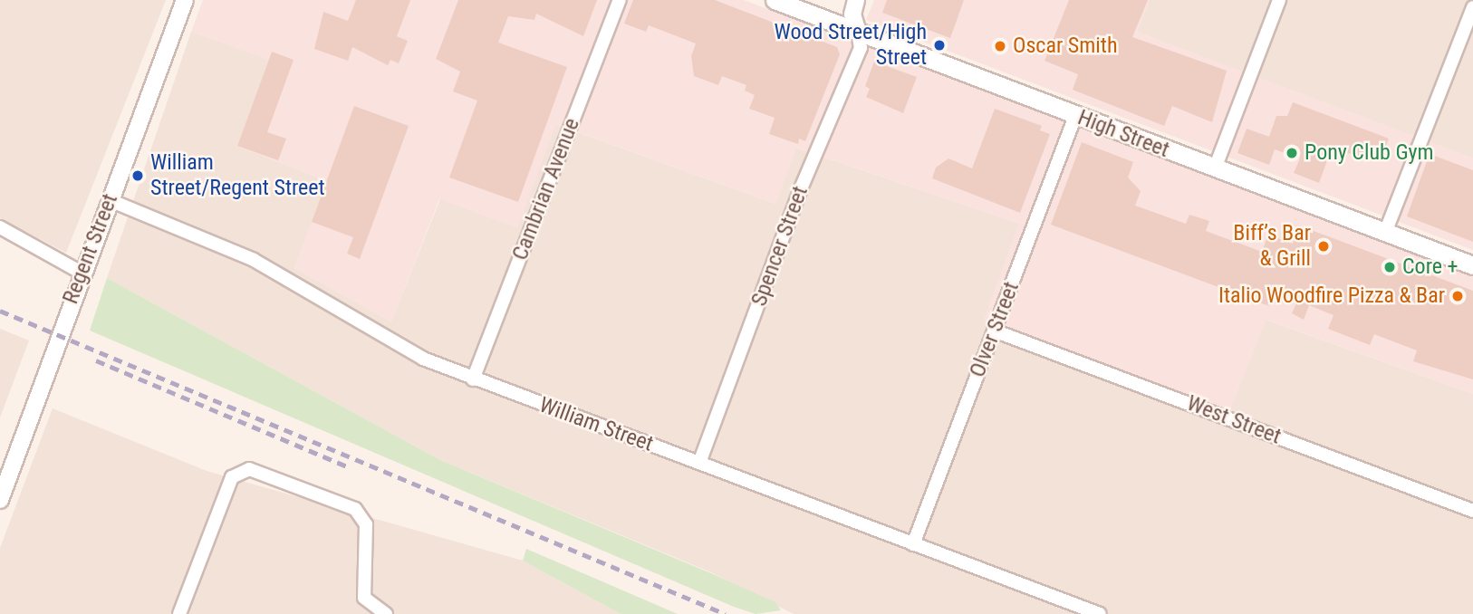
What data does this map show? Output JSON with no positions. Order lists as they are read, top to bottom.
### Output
{
  "streets": {
    "main road": ["High Street"],
    "street": [
      "Cambrian Avenue",
      "Spencer Street",
      "Regent Street",
      "Olver Street",
      "West Street",
      "William Street"
    ]
  },
  "crossings": [
    ["High Street", "Spencer Street"],
    ["High Street", "Olver Street"],
    ["Cambrian Avenue", "William Street"],
    ["Spencer Street", "William Street"],
    ["Regent Street", "William Street"],
    ["Olver Street", "West Street"],
    ["Olver Street", "William Street"]
  ],
  "places": [
    "Wood Street/High Street",
    "Oscar Smith",
    "Pony Club Gym",
    "William Street/Regent Street",
    "Biff’s Bar & Grill",
    "Core +",
    "Italio Woodfire Pizza & Bar"
  ]
}
